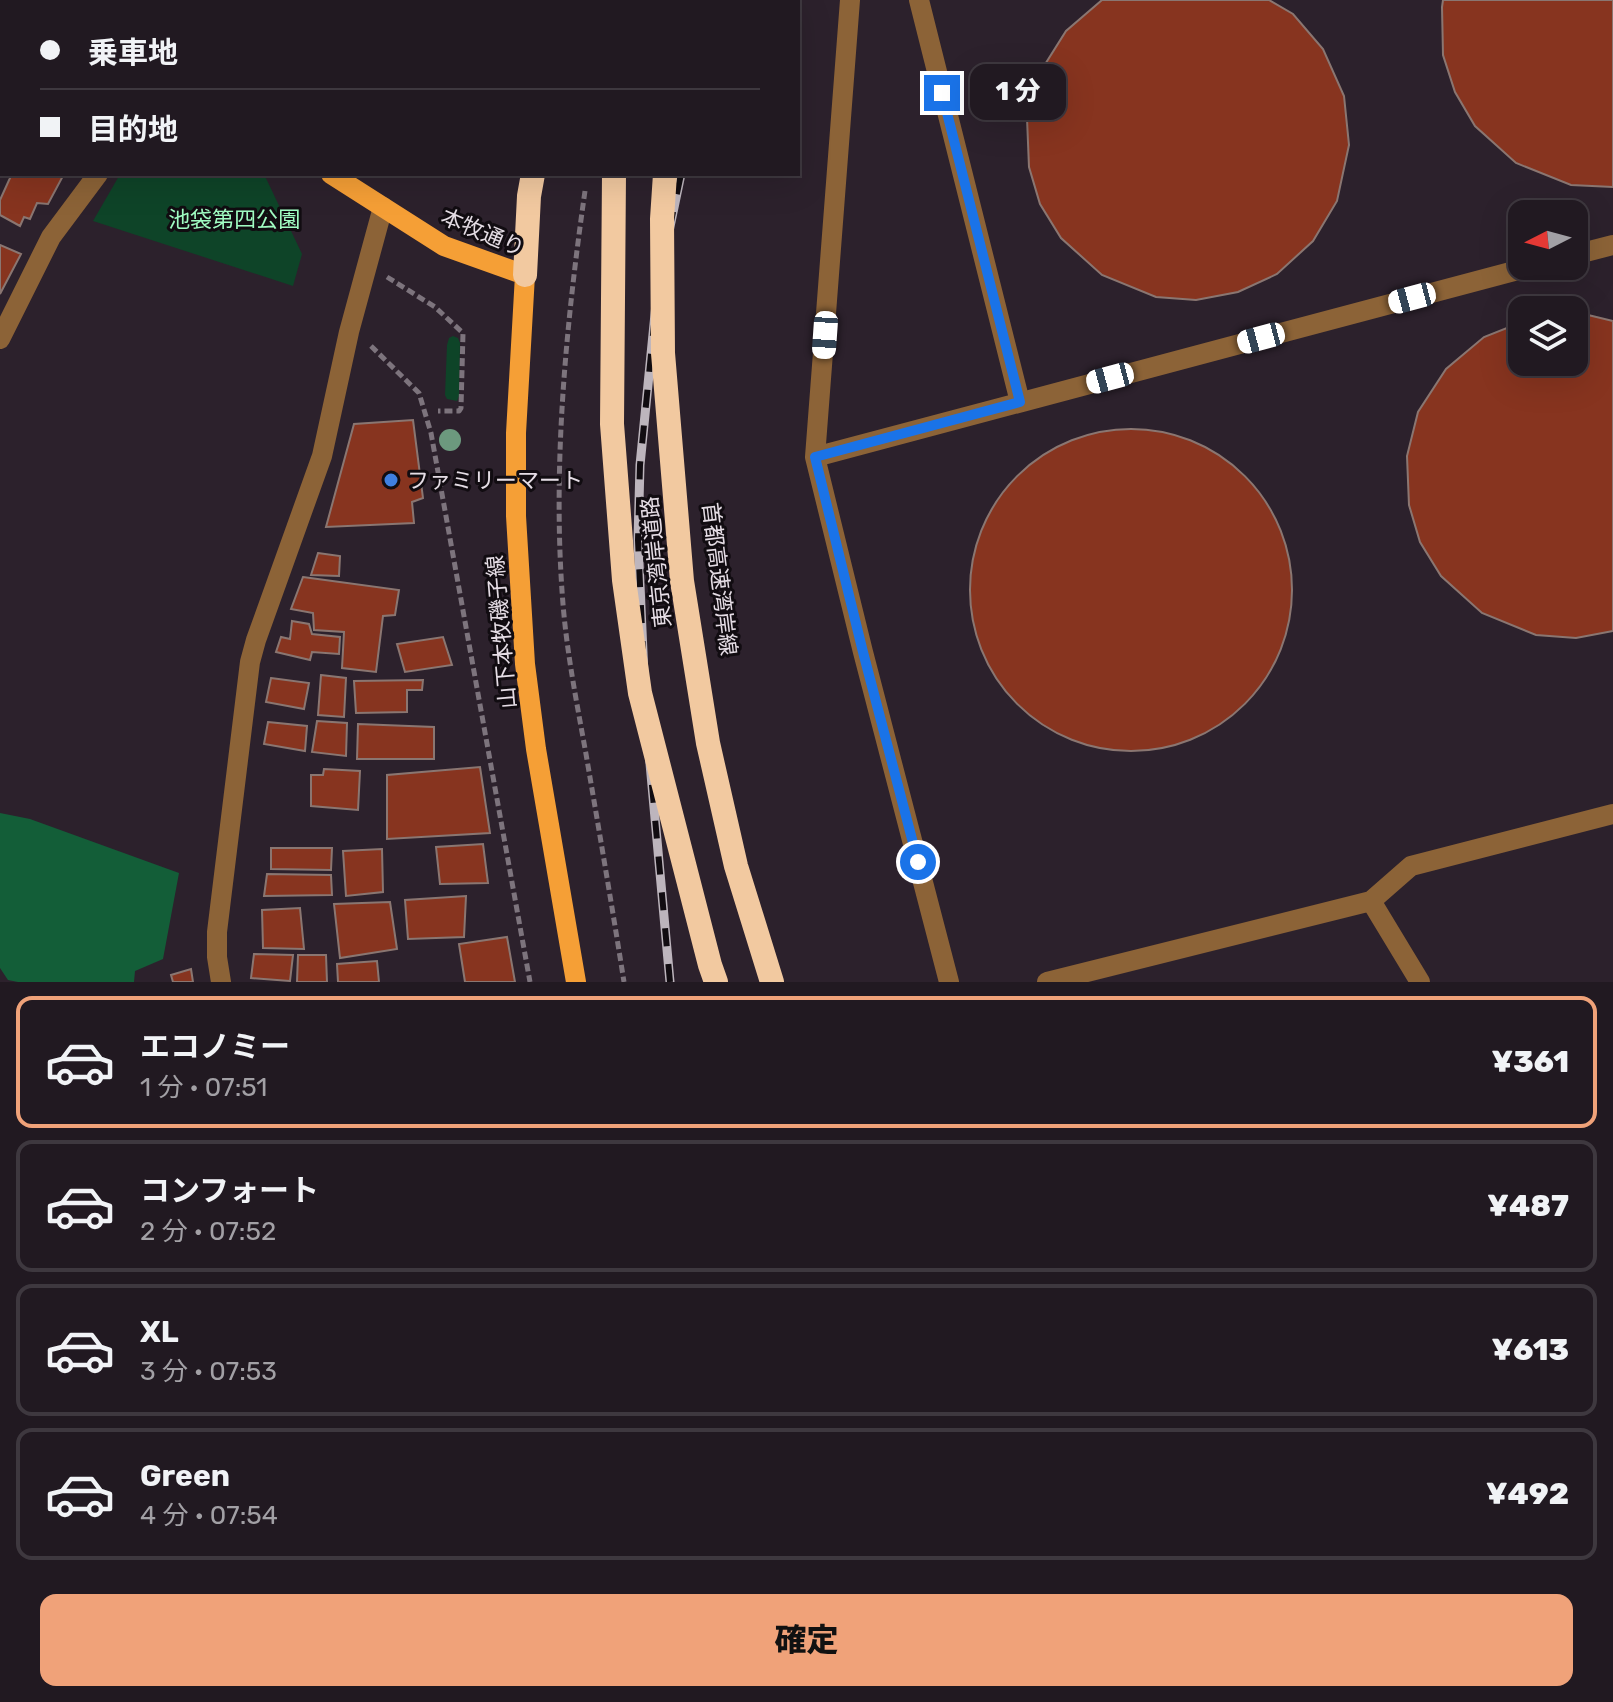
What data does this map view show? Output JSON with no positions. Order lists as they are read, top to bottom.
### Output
{
  "streets": {
    "highway": ["東京湾岸道路", "首都高速湾岸線"],
    "main road": ["本牧通り", "山下本牧磯子線"]
  },
  "crossings": [
    ["本牧通り", "山下本牧磯子線"]
  ],
  "parks": ["池袋第四公園"],
  "places": ["ファミリーマート"],
  "north": "left",
  "page": {
    "banner": ["乗車地", "目的地"],
    "bubble": "1 分",
    "list": [
      {
        "name": "エコノミー",
        "note": "1 分 · 07:51",
        "value": "¥361"
      },
      {
        "name": "コンフォート",
        "note": "2 分 · 07:52",
        "value": "¥487"
      },
      {
        "name": "XL",
        "note": "3 分 · 07:53",
        "value": "¥613"
      },
      {
        "name": "Green",
        "note": "4 分 · 07:54",
        "value": "¥492"
      }
    ],
    "buttons": "確定"
  }
}
